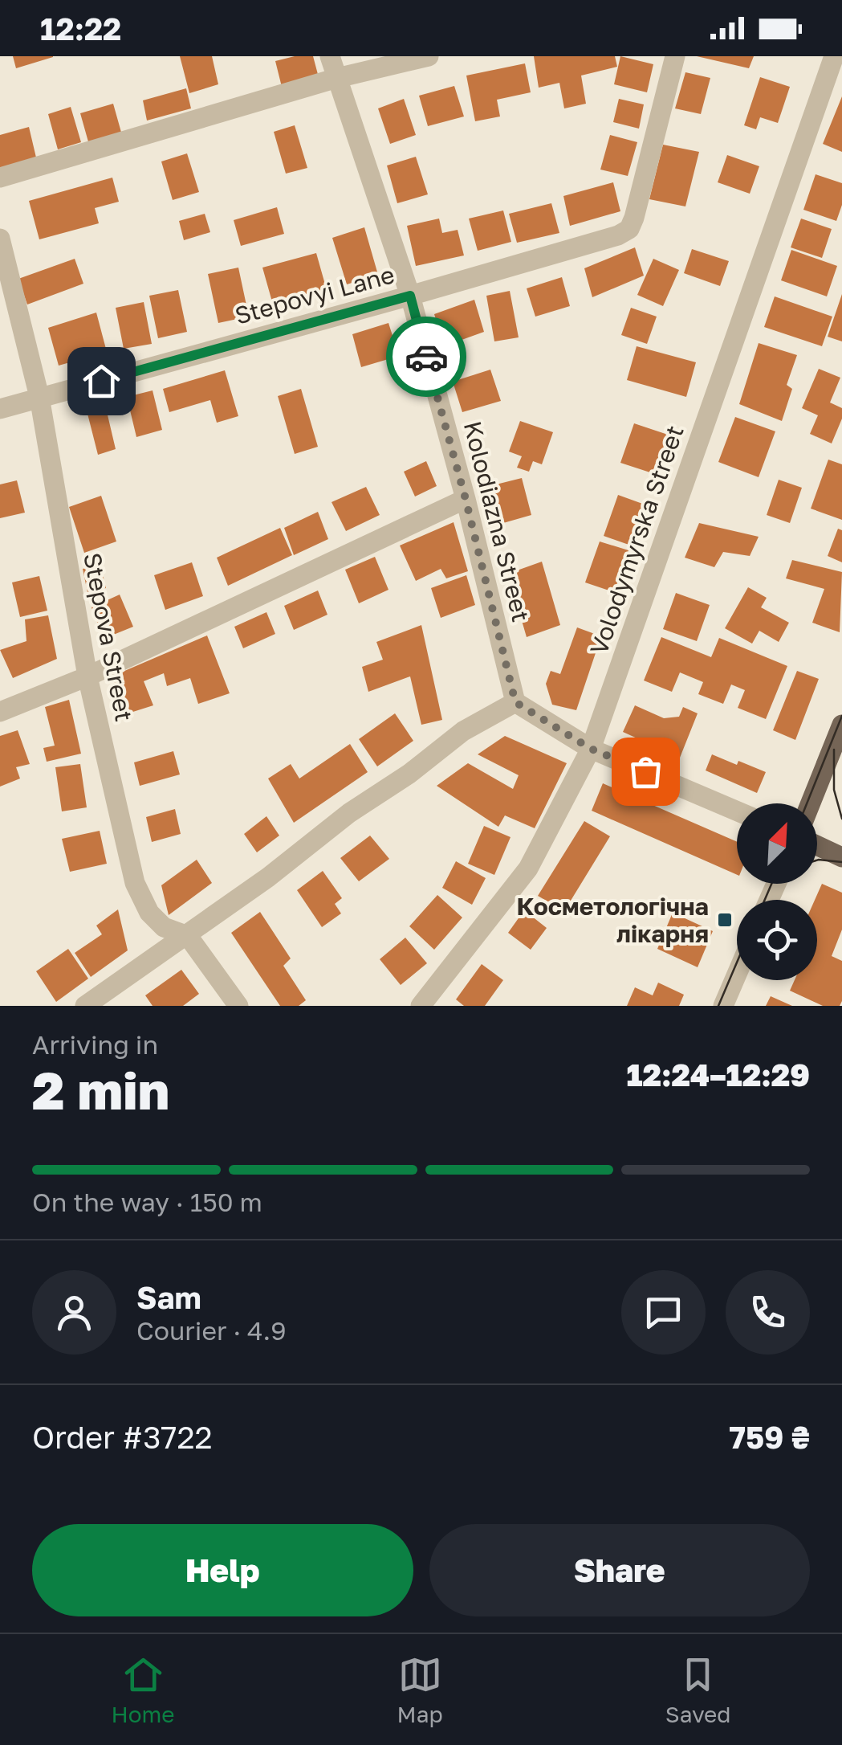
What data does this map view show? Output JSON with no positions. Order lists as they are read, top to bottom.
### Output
{
  "streets": {
    "street": [
      "Stepovyi Lane",
      "Kolodiazna Street",
      "Volodymyrska Street",
      "Stepova Street"
    ]
  },
  "crossings": [
    ["Stepovyi Lane", "Kolodiazna Street"],
    ["Stepovyi Lane", "Stepova Street"]
  ],
  "places": {
    "transit": ["Косметологічна лікарня"]
  },
  "north": "top right",
  "page": {
    "status": "12:22",
    "heading": ["2 min", "Arriving in", "12:24–12:29"],
    "panel": [
      "Sam",
      "Courier · 4.9",
      "Order #3722",
      "759 ₴"
    ],
    "bar": "On the way · 150 m",
    "buttons": ["Help", "Share"],
    "tabs": ["Home", "Map", "Saved"]
  }
}
